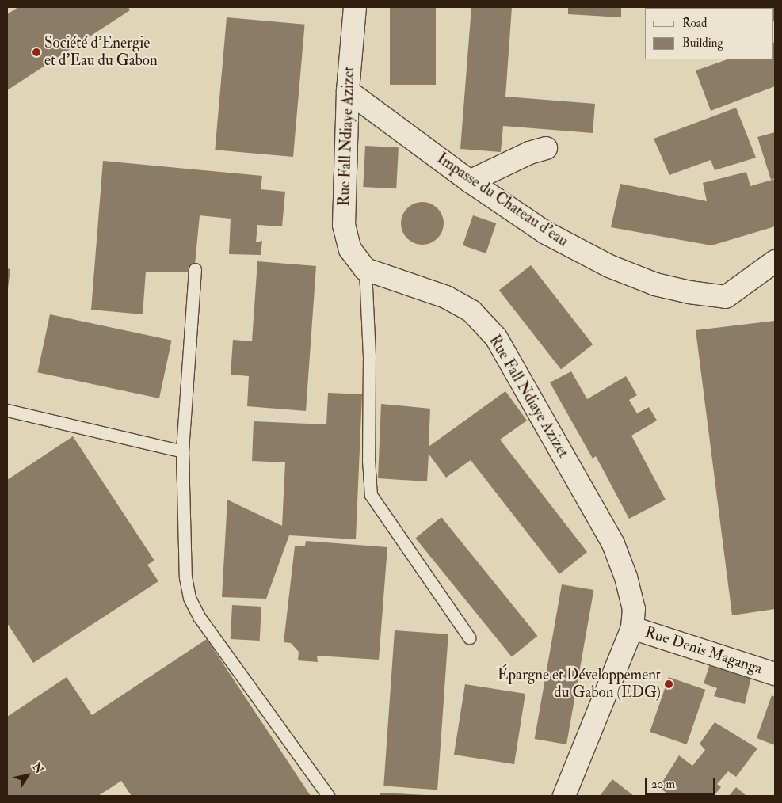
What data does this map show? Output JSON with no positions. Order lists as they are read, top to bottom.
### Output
{
  "streets": {
    "street": ["Rue Fall Ndiaye Azizet", "Impasse du Chateau d'eau", "Rue Denis Maganga"]
  },
  "crossings": [
    ["Rue Fall Ndiaye Azizet", "Impasse du Chateau d'eau"],
    ["Rue Fall Ndiaye Azizet", "Rue Denis Maganga"]
  ],
  "places": ["Société d'Energie et d'Eau du Gabon", "Épargne et Développement du Gabon (EDG)"],
  "legend": ["Road", "Building"],
  "scale_bar": "20 m",
  "north": "top right"
}
